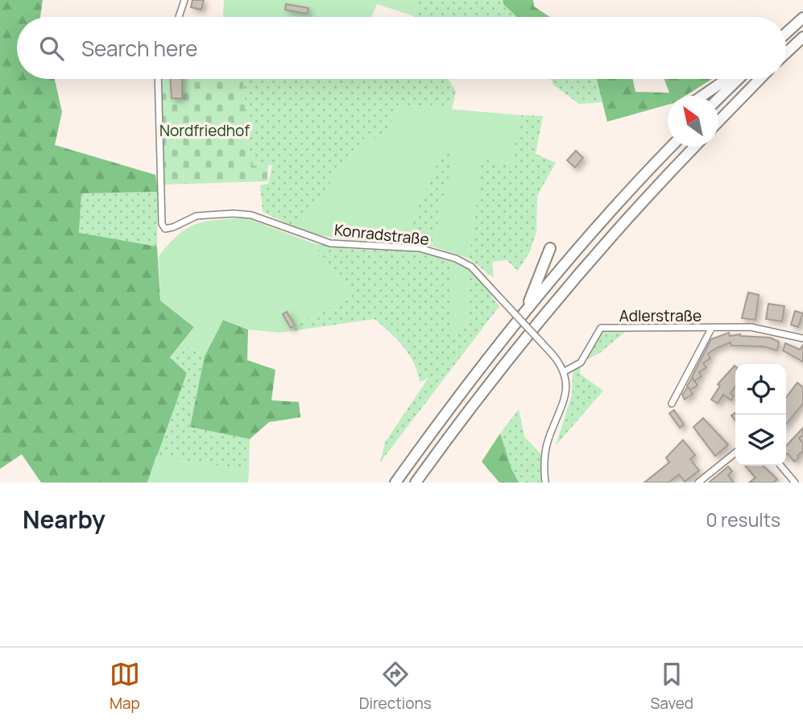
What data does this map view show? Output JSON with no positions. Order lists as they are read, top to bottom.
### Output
{
  "streets": {
    "street": ["Konradstraße", "Adlerstraße"]
  },
  "crossings": [
    ["Konradstraße", "Adlerstraße"]
  ],
  "parks": ["Nordfriedhof"],
  "north": "top left",
  "page": {
    "search": "Search here",
    "heading": ["Nearby", "0 results"],
    "nav": ["Map", "Directions", "Saved"]
  }
}
